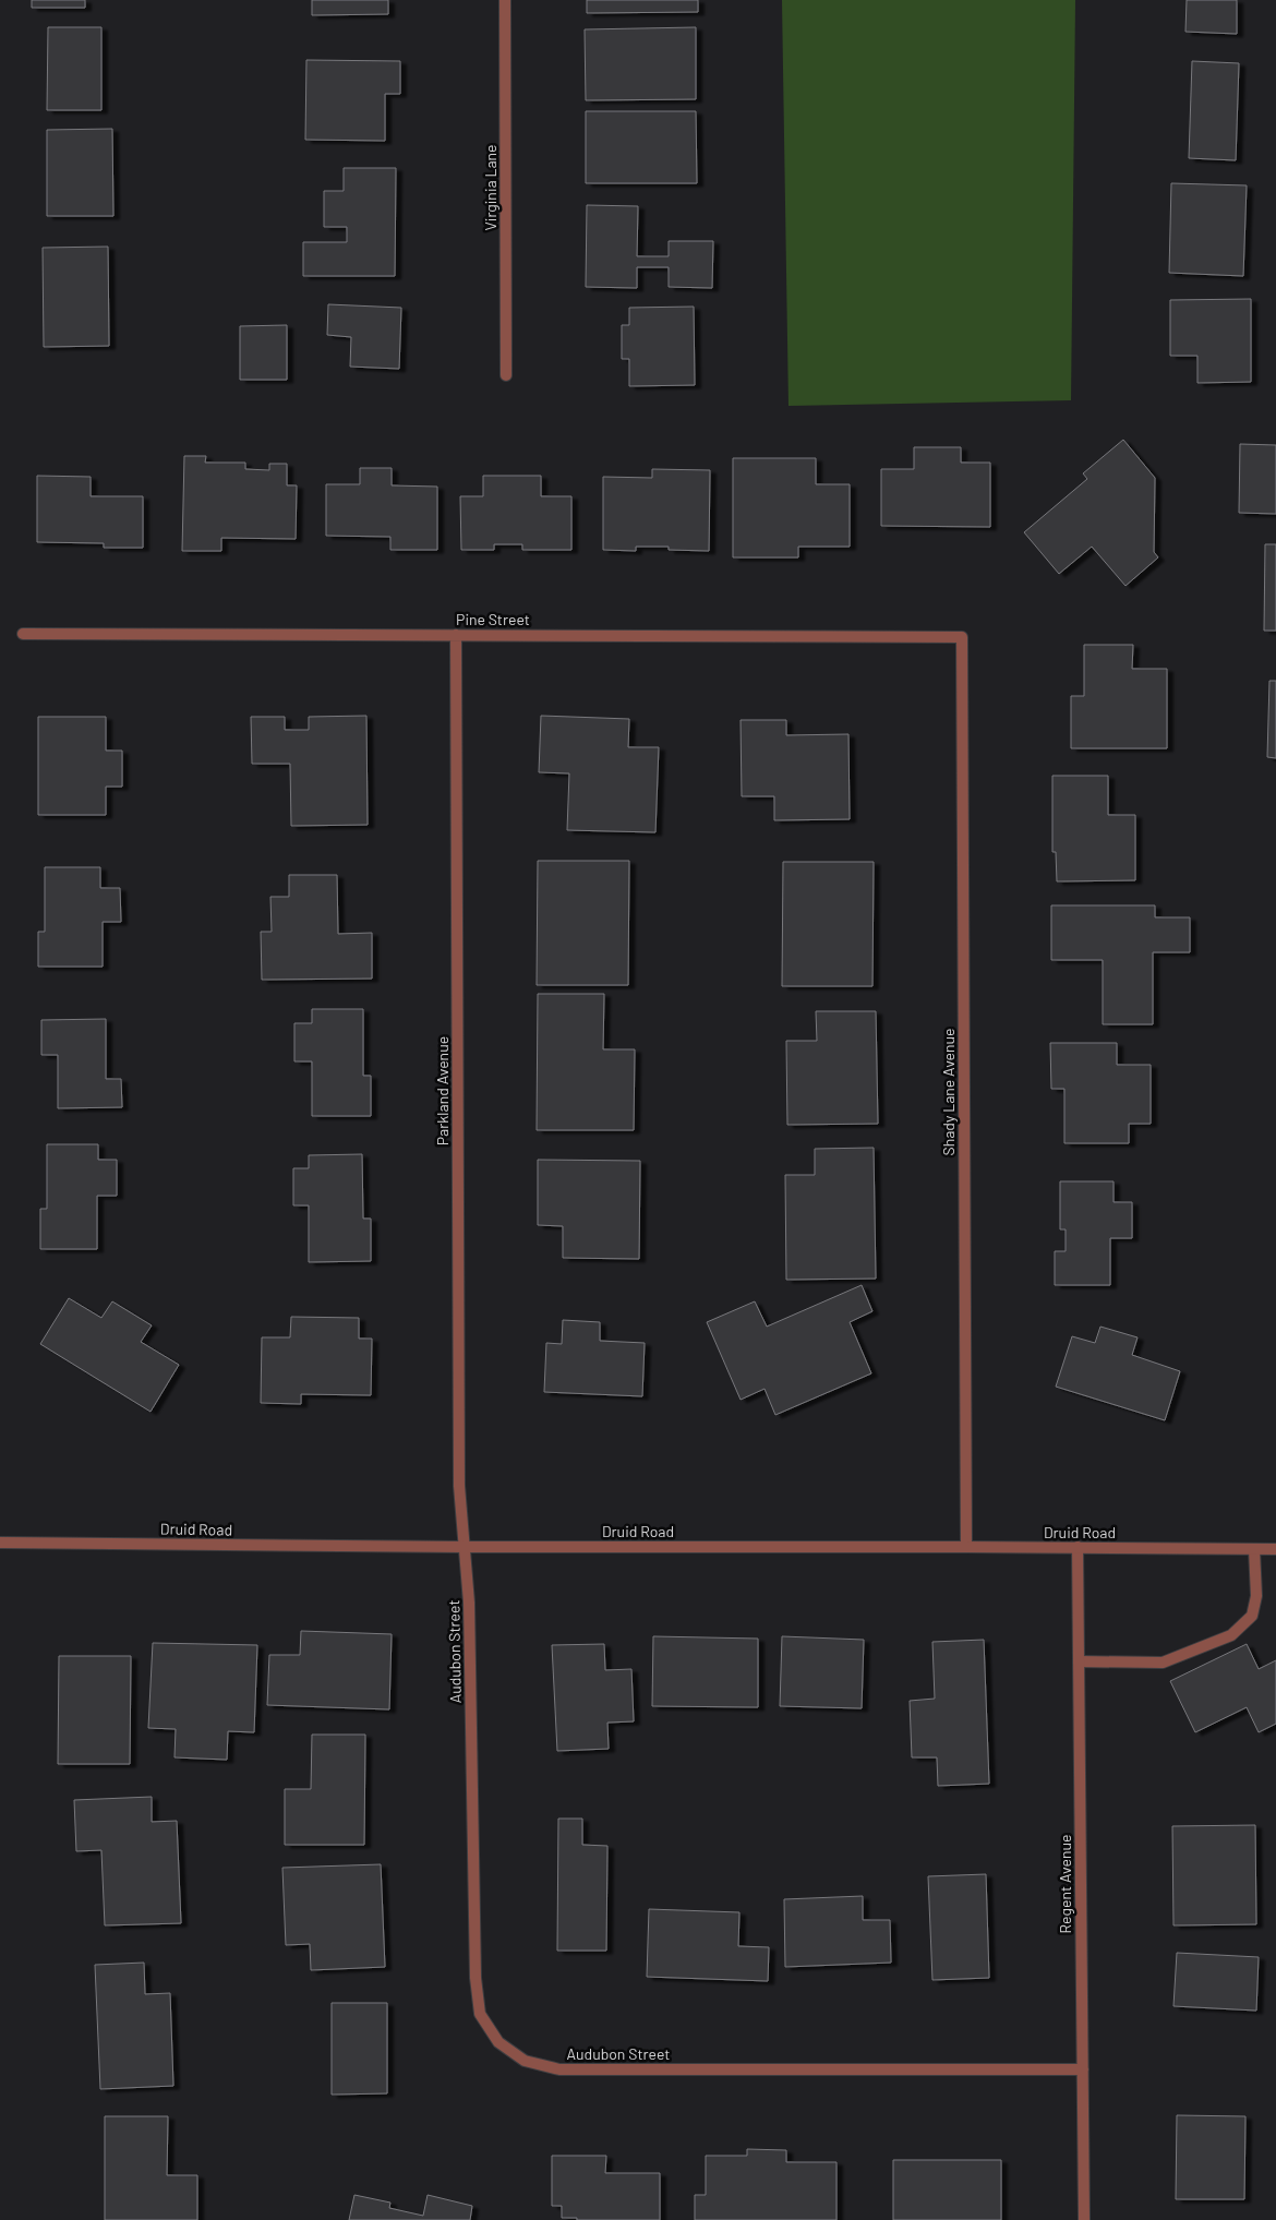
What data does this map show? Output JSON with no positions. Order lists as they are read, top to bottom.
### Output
{
  "streets": {
    "street": [
      "Virginia Lane",
      "Pine Street",
      "Parkland Avenue",
      "Shady Lane Avenue",
      "Druid Road",
      "Audubon Street",
      "Regent Avenue"
    ]
  },
  "crossings": [
    ["Pine Street", "Parkland Avenue"],
    ["Pine Street", "Shady Lane Avenue"],
    ["Parkland Avenue", "Druid Road"],
    ["Parkland Avenue", "Audubon Street"],
    ["Shady Lane Avenue", "Druid Road"],
    ["Druid Road", "Audubon Street"],
    ["Druid Road", "Regent Avenue"],
    ["Audubon Street", "Regent Avenue"]
  ]
}
